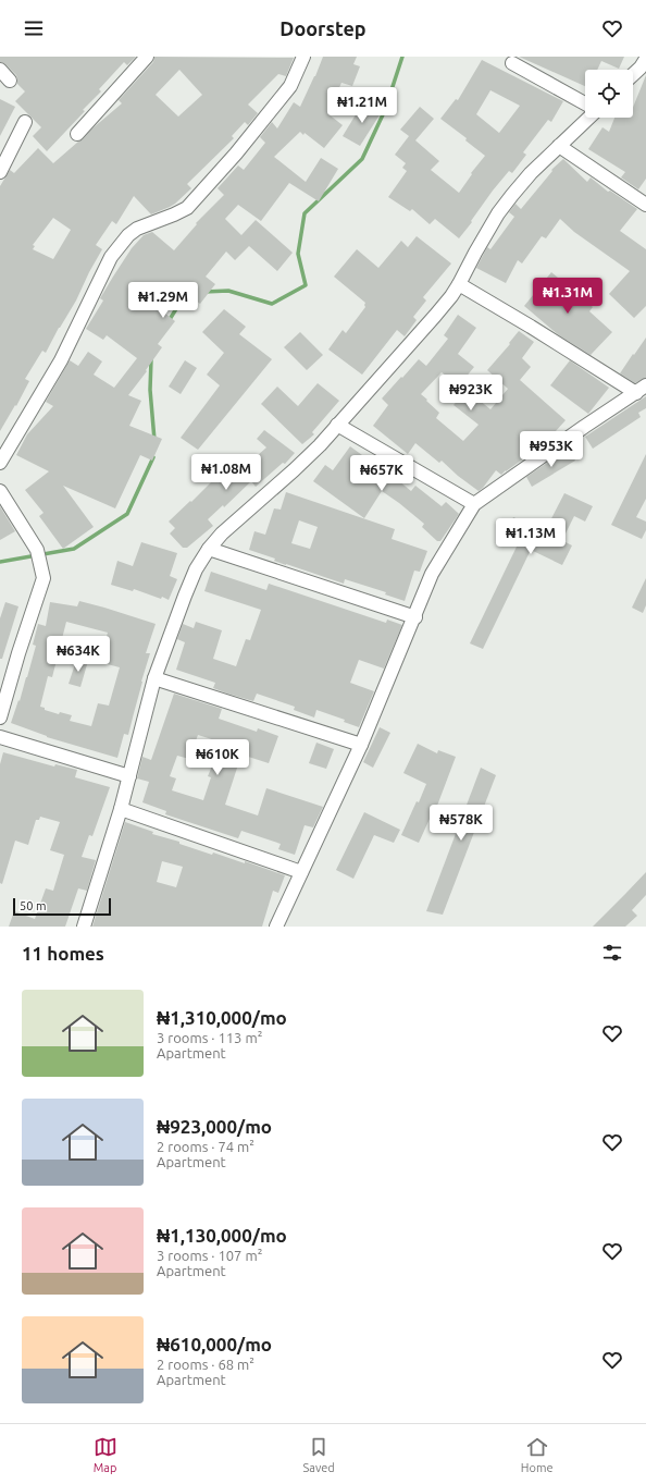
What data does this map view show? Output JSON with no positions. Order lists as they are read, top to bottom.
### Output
{
  "scale_bar": "50 m",
  "page": {
    "header": "Doorstep",
    "price": [
      "₦1.21M",
      "₦1.31M",
      "₦1.29M",
      "₦923K",
      "₦953K",
      "₦1.08M",
      "₦657K",
      "₦1.13M",
      "₦634K",
      "₦610K",
      "₦578K"
    ],
    "scale": "50 m",
    "heading": "11 homes",
    "list": [
      {
        "name": "₦1,310,000/mo",
        "note": "3 rooms · 113 m² · Apartment"
      },
      {
        "name": "₦923,000/mo",
        "note": "2 rooms · 74 m² · Apartment"
      },
      {
        "name": "₦1,130,000/mo",
        "note": "3 rooms · 107 m² · Apartment"
      },
      {
        "name": "₦610,000/mo",
        "note": "2 rooms · 68 m² · Apartment"
      }
    ],
    "tabs": ["Map", "Saved", "Home"]
  }
}
